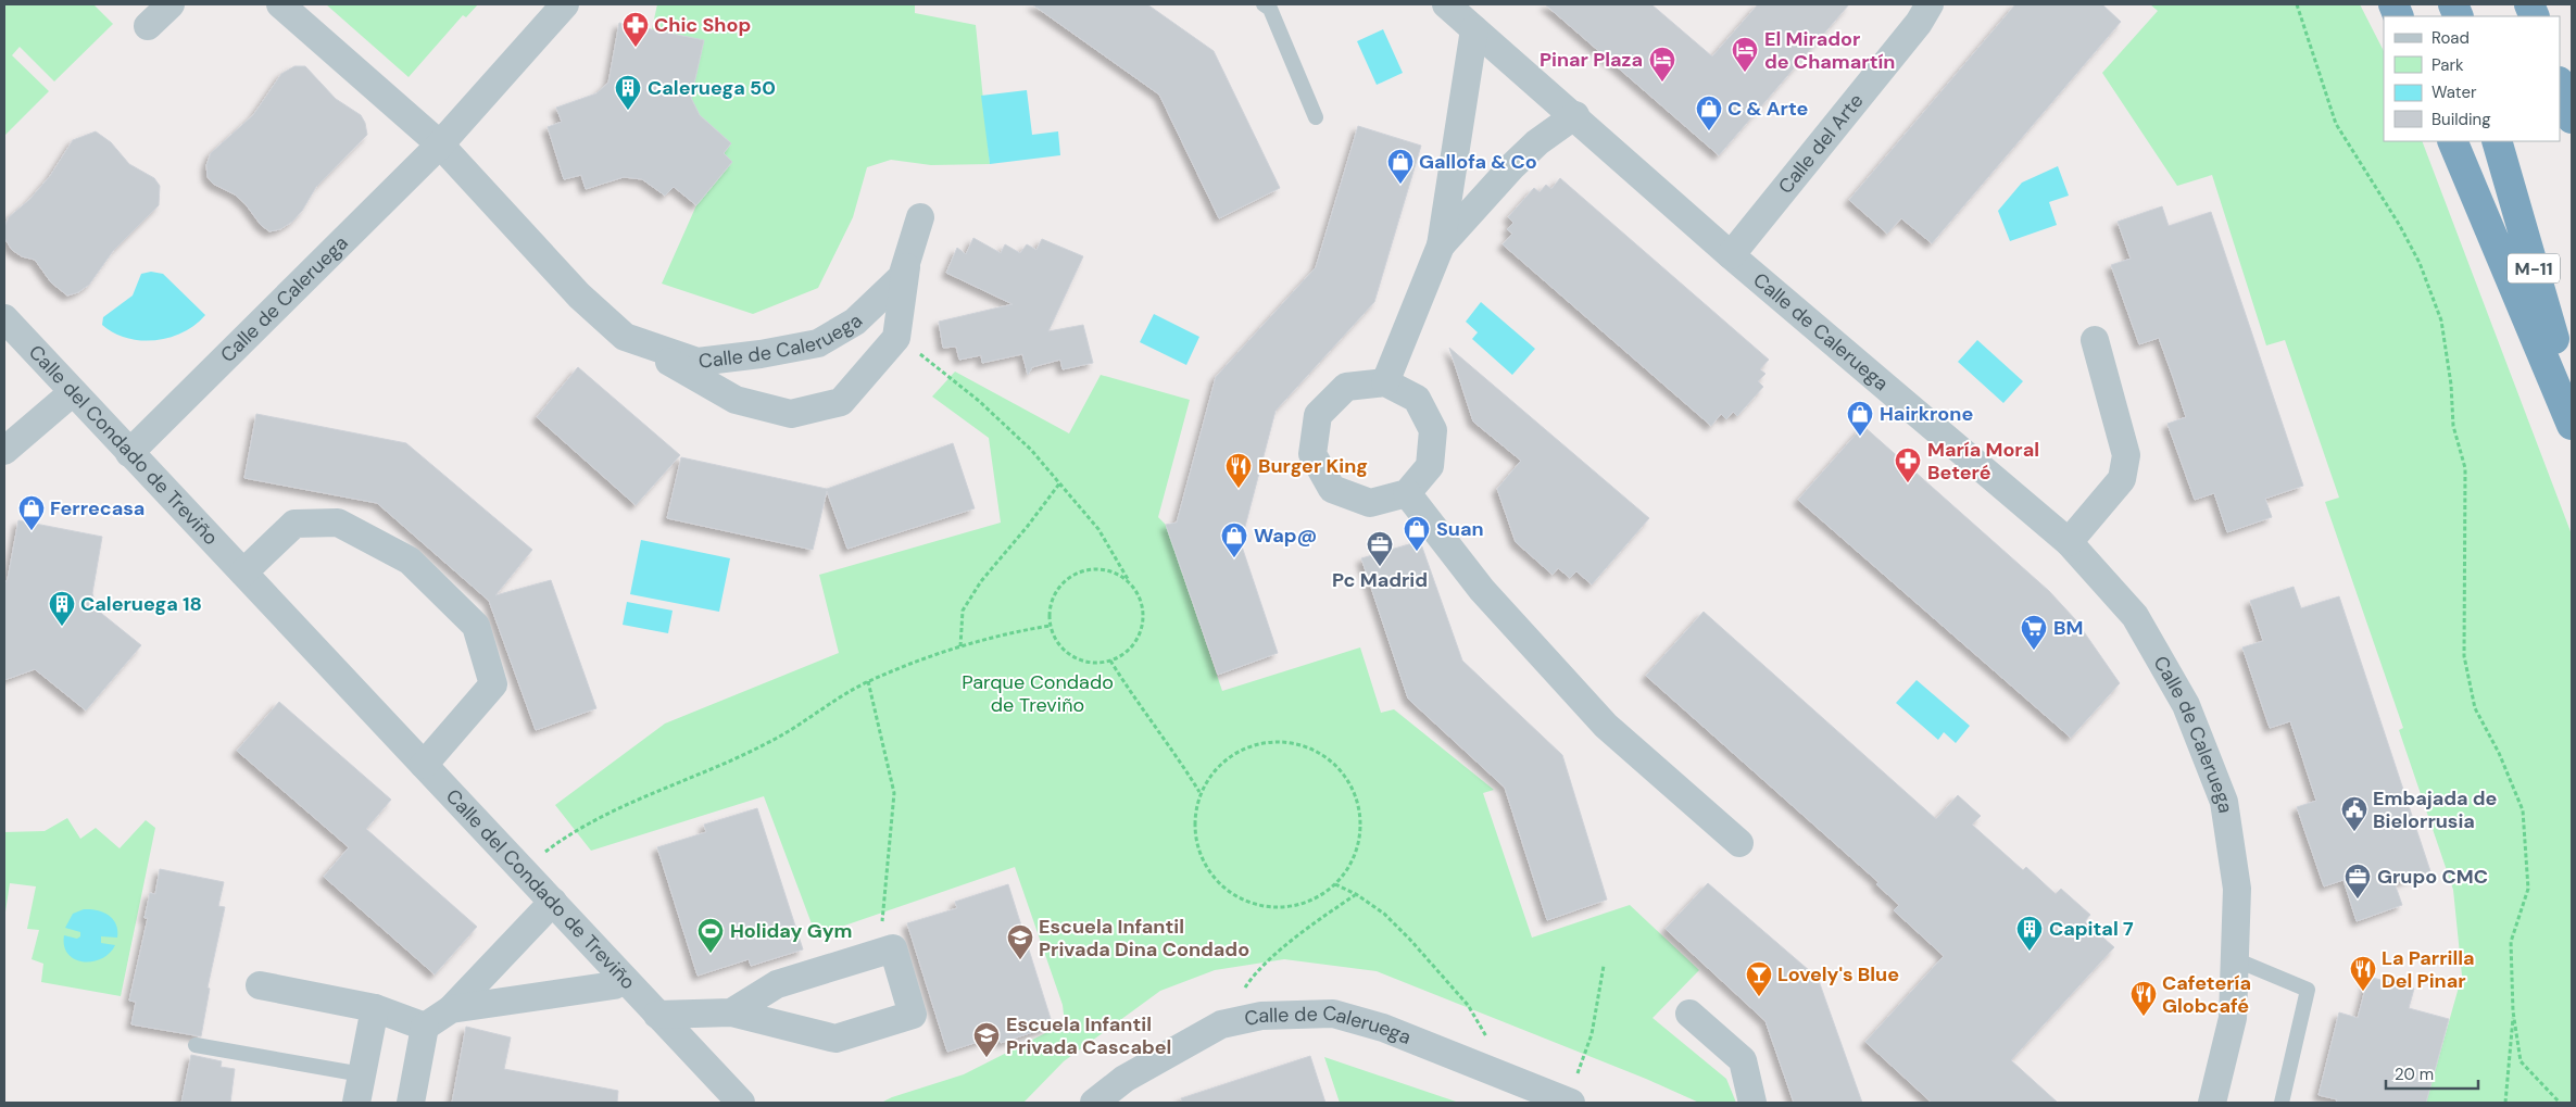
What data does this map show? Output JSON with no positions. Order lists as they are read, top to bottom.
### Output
{
  "streets": {
    "highway": ["M-11"],
    "street": ["Calle del Arte", "Calle de Caleruega", "Calle del Condado de Treviño"]
  },
  "crossings": [
    ["Calle del Arte", "Calle de Caleruega"],
    ["Calle de Caleruega", "Calle del Condado de Treviño"]
  ],
  "parks": ["Parque Condado de Treviño"],
  "places": {
    "pharmacy": ["Chic Shop", "María Moral Beteré"],
    "hotel": ["El Mirador de Chamartín", "Pinar Plaza"],
    "building": ["Caleruega 50", "Caleruega 18", "Capital 7"],
    "shop": [
      "C & Arte",
      "Gallofa & Co",
      "Hairkrone",
      "Ferrecasa",
      "Suan",
      "Wap@"
    ],
    "restaurant": ["Burger King", "La Parrilla Del Pinar", "Cafetería Globcafé"],
    "office": ["Pc Madrid", "Grupo CMC"],
    "supermarket": ["BM"],
    "public building": ["Embajada de Bielorrusia"],
    "sports": ["Holiday Gym"],
    "school or university": ["Escuela Infantil Privada Dina Condado", "Escuela Infantil Privada Cascabel"],
    "bar": ["Lovely's Blue"]
  },
  "legend": [
    "Road",
    "Park",
    "Water",
    "Building"
  ],
  "scale_bar": "20 m"
}
